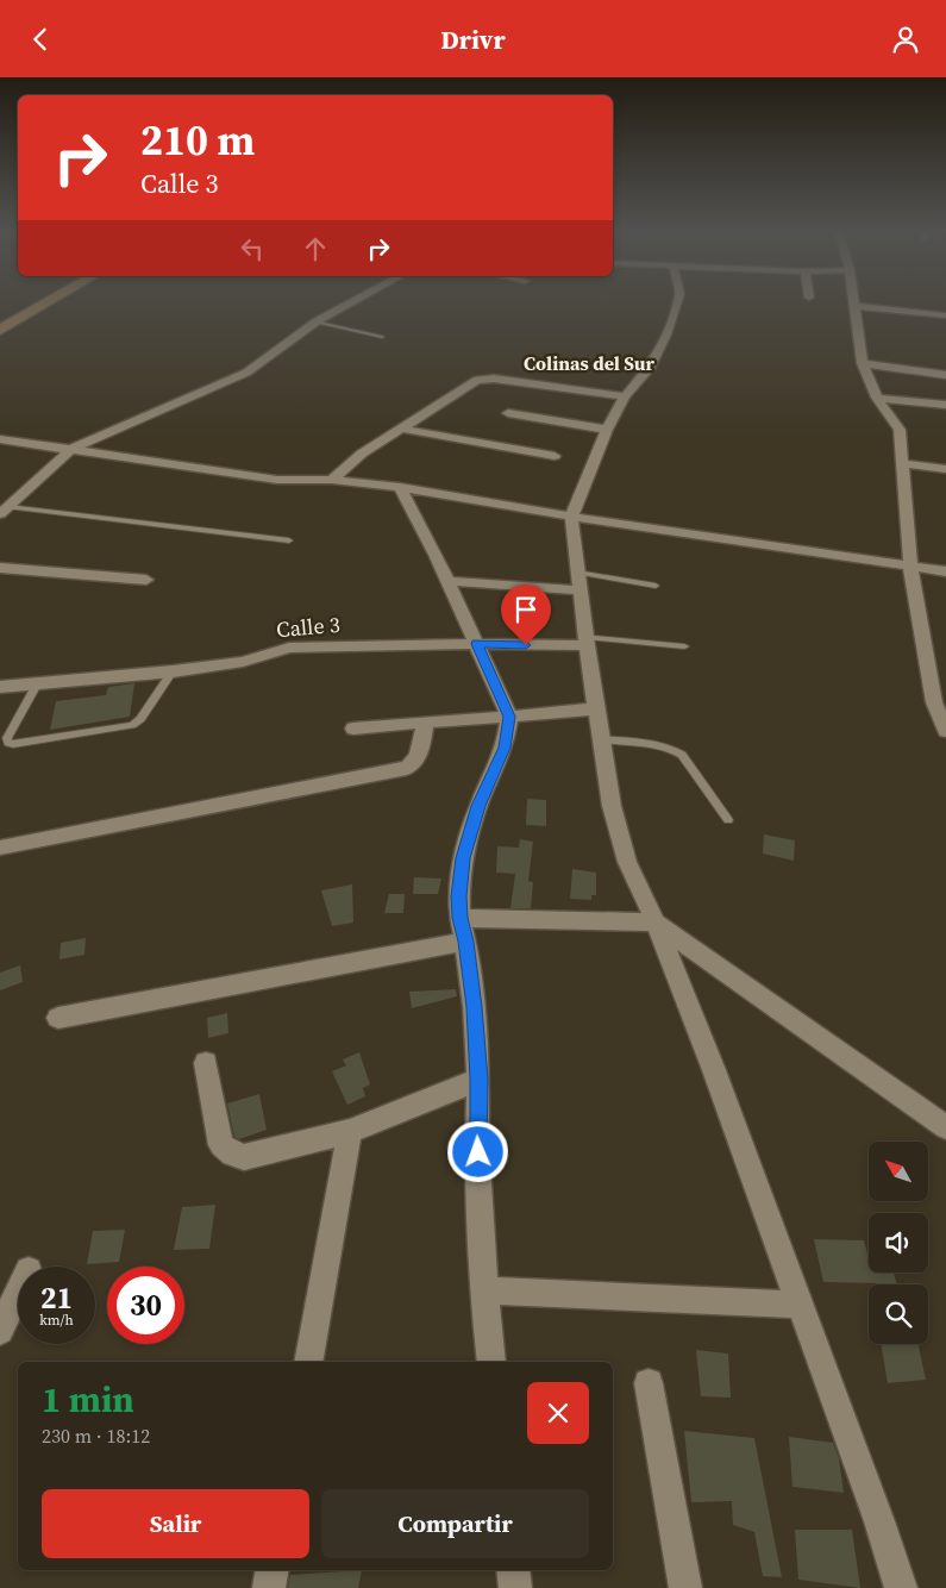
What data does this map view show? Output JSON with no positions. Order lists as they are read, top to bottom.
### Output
{
  "streets": {
    "street": ["Calle 3"]
  },
  "districts": ["Colinas del Sur"],
  "north": "top left",
  "page": {
    "header": "Drivr",
    "turn": ["210 m", "Calle 3"],
    "speed": "21 km/h",
    "limit": "30",
    "heading": ["1 min", "230 m · 18:12"],
    "buttons": ["Salir", "Compartir"]
  }
}
